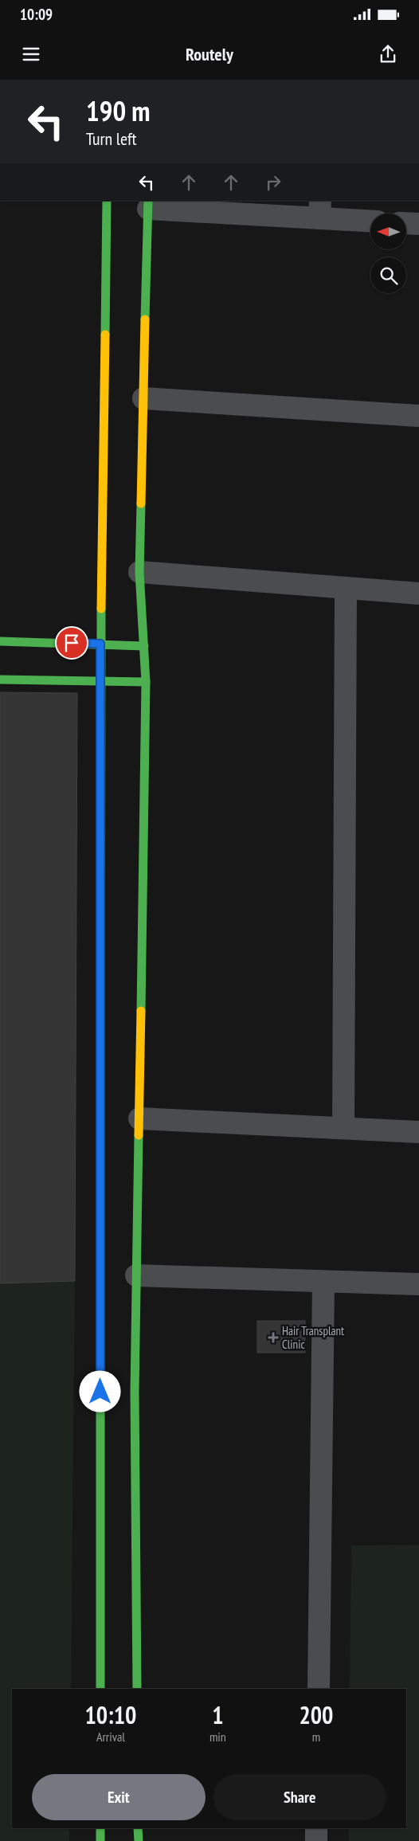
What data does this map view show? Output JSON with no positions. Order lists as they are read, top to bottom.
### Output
{
  "places": {
    "health": ["Hair Transplant Clinic"]
  },
  "north": "left",
  "page": {
    "status": "10:09",
    "header": "Routely",
    "turn": ["190 m", "Turn left"],
    "eta": [
      "10:10",
      "Arrival",
      "1",
      "min",
      "200",
      "m"
    ],
    "buttons": ["Exit", "Share"]
  }
}
